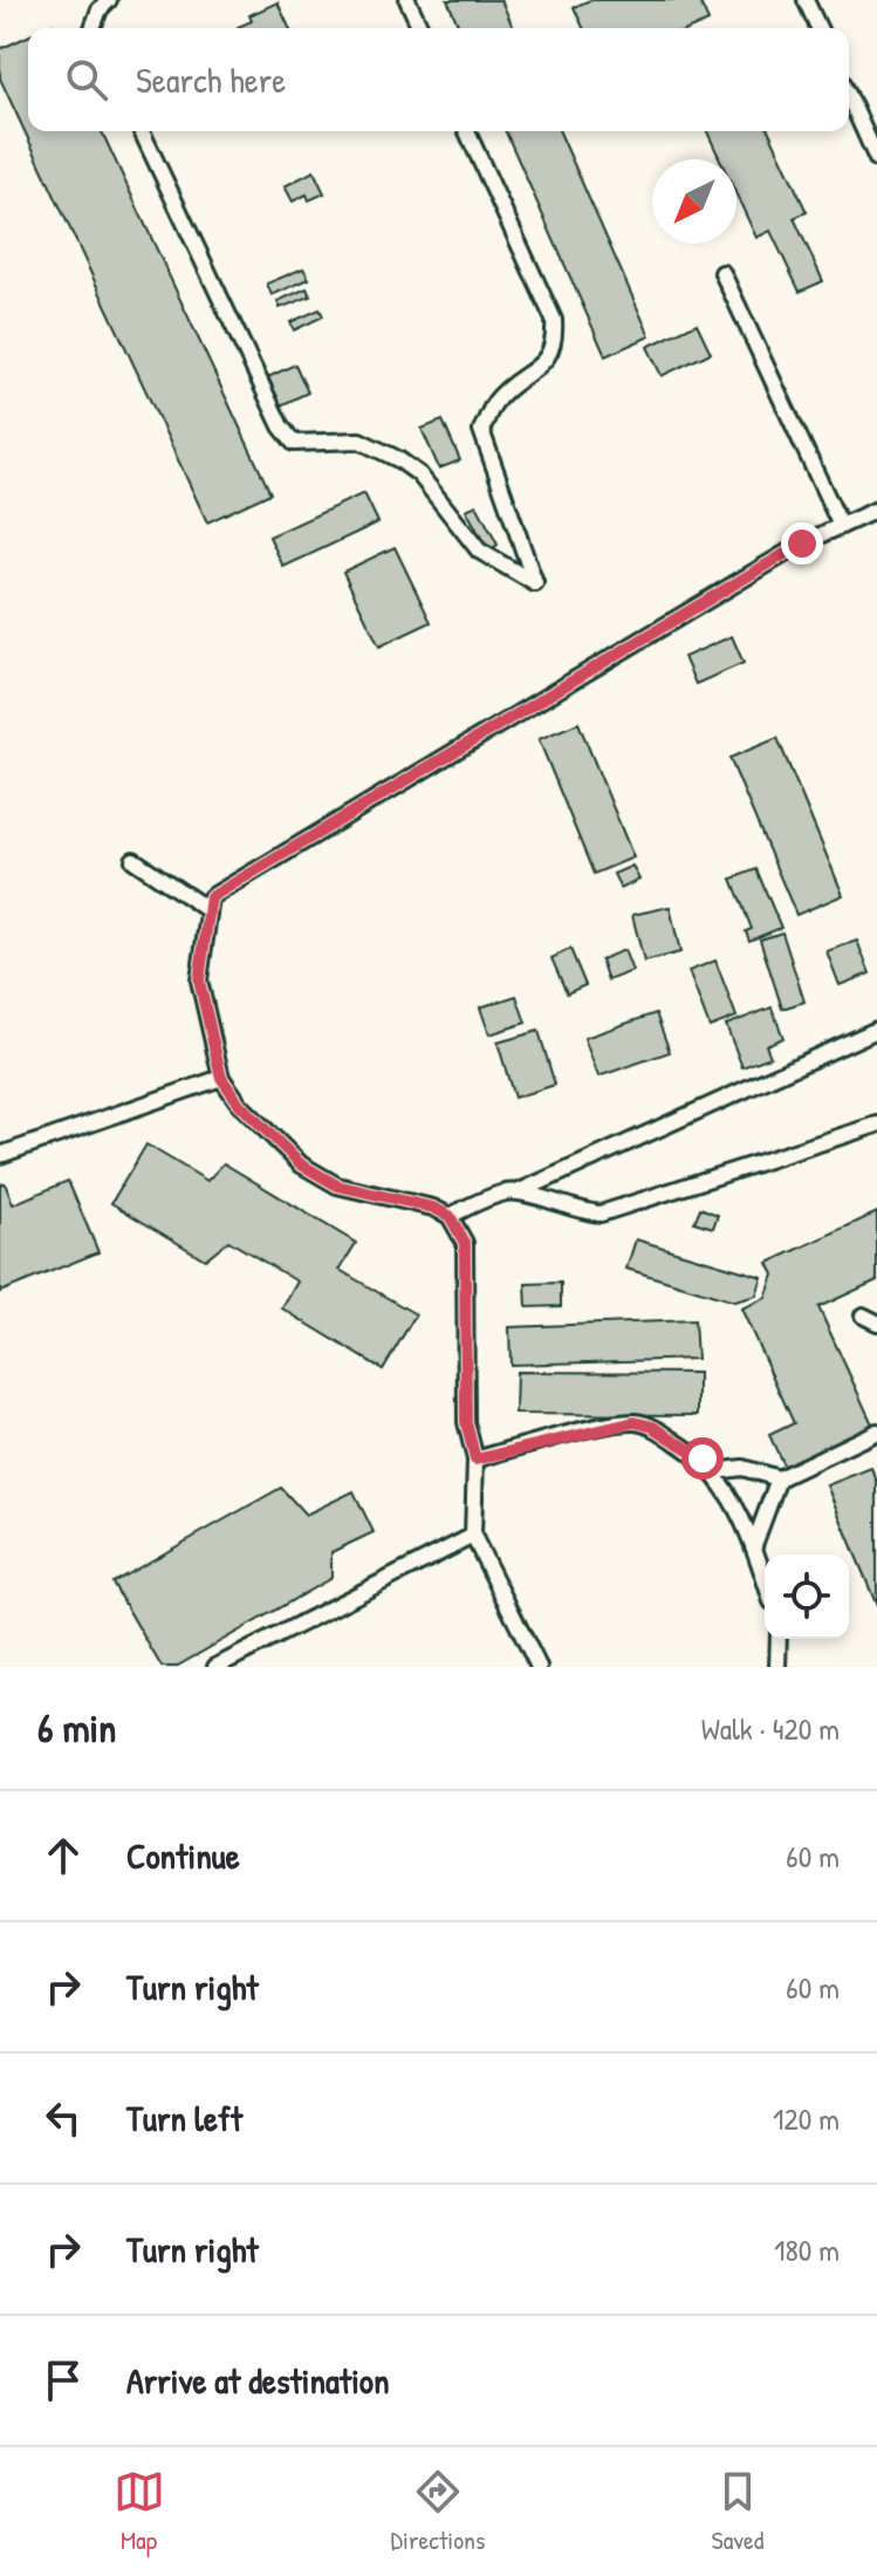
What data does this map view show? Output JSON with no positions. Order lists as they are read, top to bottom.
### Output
{
  "north": "bottom left",
  "page": {
    "search": "Search here",
    "heading": ["6 min", "Walk · 420 m"],
    "list": [
      ["Continue", "60 m"],
      ["Turn right", "60 m"],
      ["Turn left", "120 m"],
      ["Turn right", "180 m"],
      "Arrive at destination"
    ],
    "nav": ["Map", "Directions", "Saved"]
  }
}
